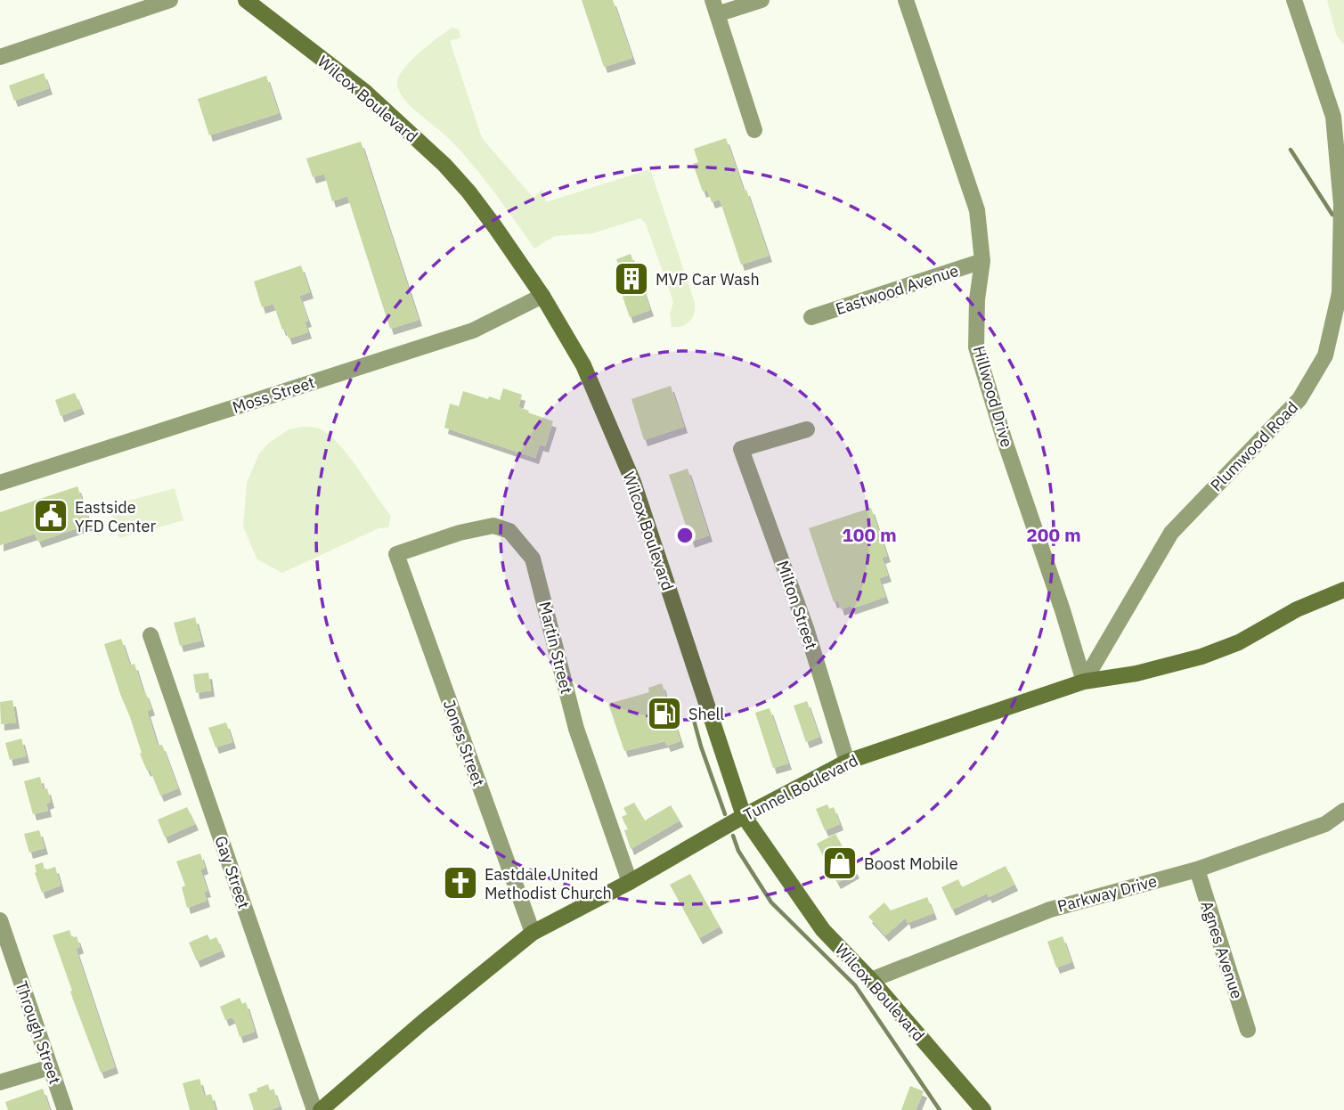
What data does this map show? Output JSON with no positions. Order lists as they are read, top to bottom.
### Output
{
  "streets": {
    "main road": ["Wilcox Boulevard", "Tunnel Boulevard"],
    "street": [
      "Eastwood Avenue",
      "Moss Street",
      "Hillwood Drive",
      "Plumwood Road",
      "Milton Street",
      "Martin Street",
      "Jones Street",
      "Gay Street",
      "Parkway Drive",
      "Agnes Avenue",
      "Through Street"
    ]
  },
  "crossings": [
    ["Wilcox Boulevard", "Moss Street"],
    ["Wilcox Boulevard", "Tunnel Boulevard"],
    ["Wilcox Boulevard", "Parkway Drive"],
    ["Eastwood Avenue", "Hillwood Drive"],
    ["Hillwood Drive", "Plumwood Road"],
    ["Hillwood Drive", "Tunnel Boulevard"],
    ["Plumwood Road", "Tunnel Boulevard"],
    ["Milton Street", "Tunnel Boulevard"],
    ["Martin Street", "Jones Street"],
    ["Martin Street", "Tunnel Boulevard"],
    ["Jones Street", "Tunnel Boulevard"],
    ["Parkway Drive", "Agnes Avenue"]
  ],
  "places": {
    "building": ["MVP Car Wash"],
    "public building": ["Eastside YFD Center"],
    "fuel station": ["Shell"],
    "shop": ["Boost Mobile"],
    "church": ["Eastdale United Methodist Church"]
  },
  "rings": ["100 m", "200 m"]
}
